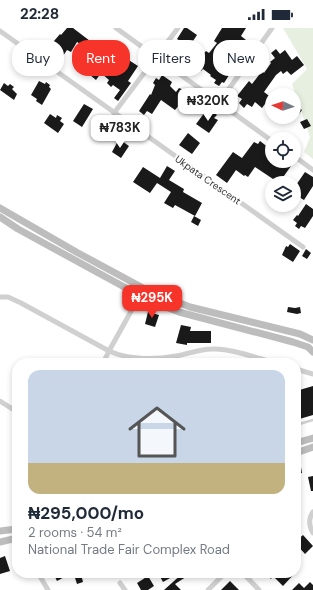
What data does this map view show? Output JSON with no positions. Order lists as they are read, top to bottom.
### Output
{
  "streets": {
    "street": ["Ukpata Crescent"]
  },
  "north": "left",
  "page": {
    "status": "22:28",
    "chip": [
      "Buy",
      "Rent",
      "Filters",
      "New"
    ],
    "price": ["₦320K", "₦783K", "₦295K"],
    "list": [
      {
        "name": "₦295,000/mo",
        "note": "2 rooms · 54 m² · National Trade Fair Complex Road"
      }
    ]
  }
}
